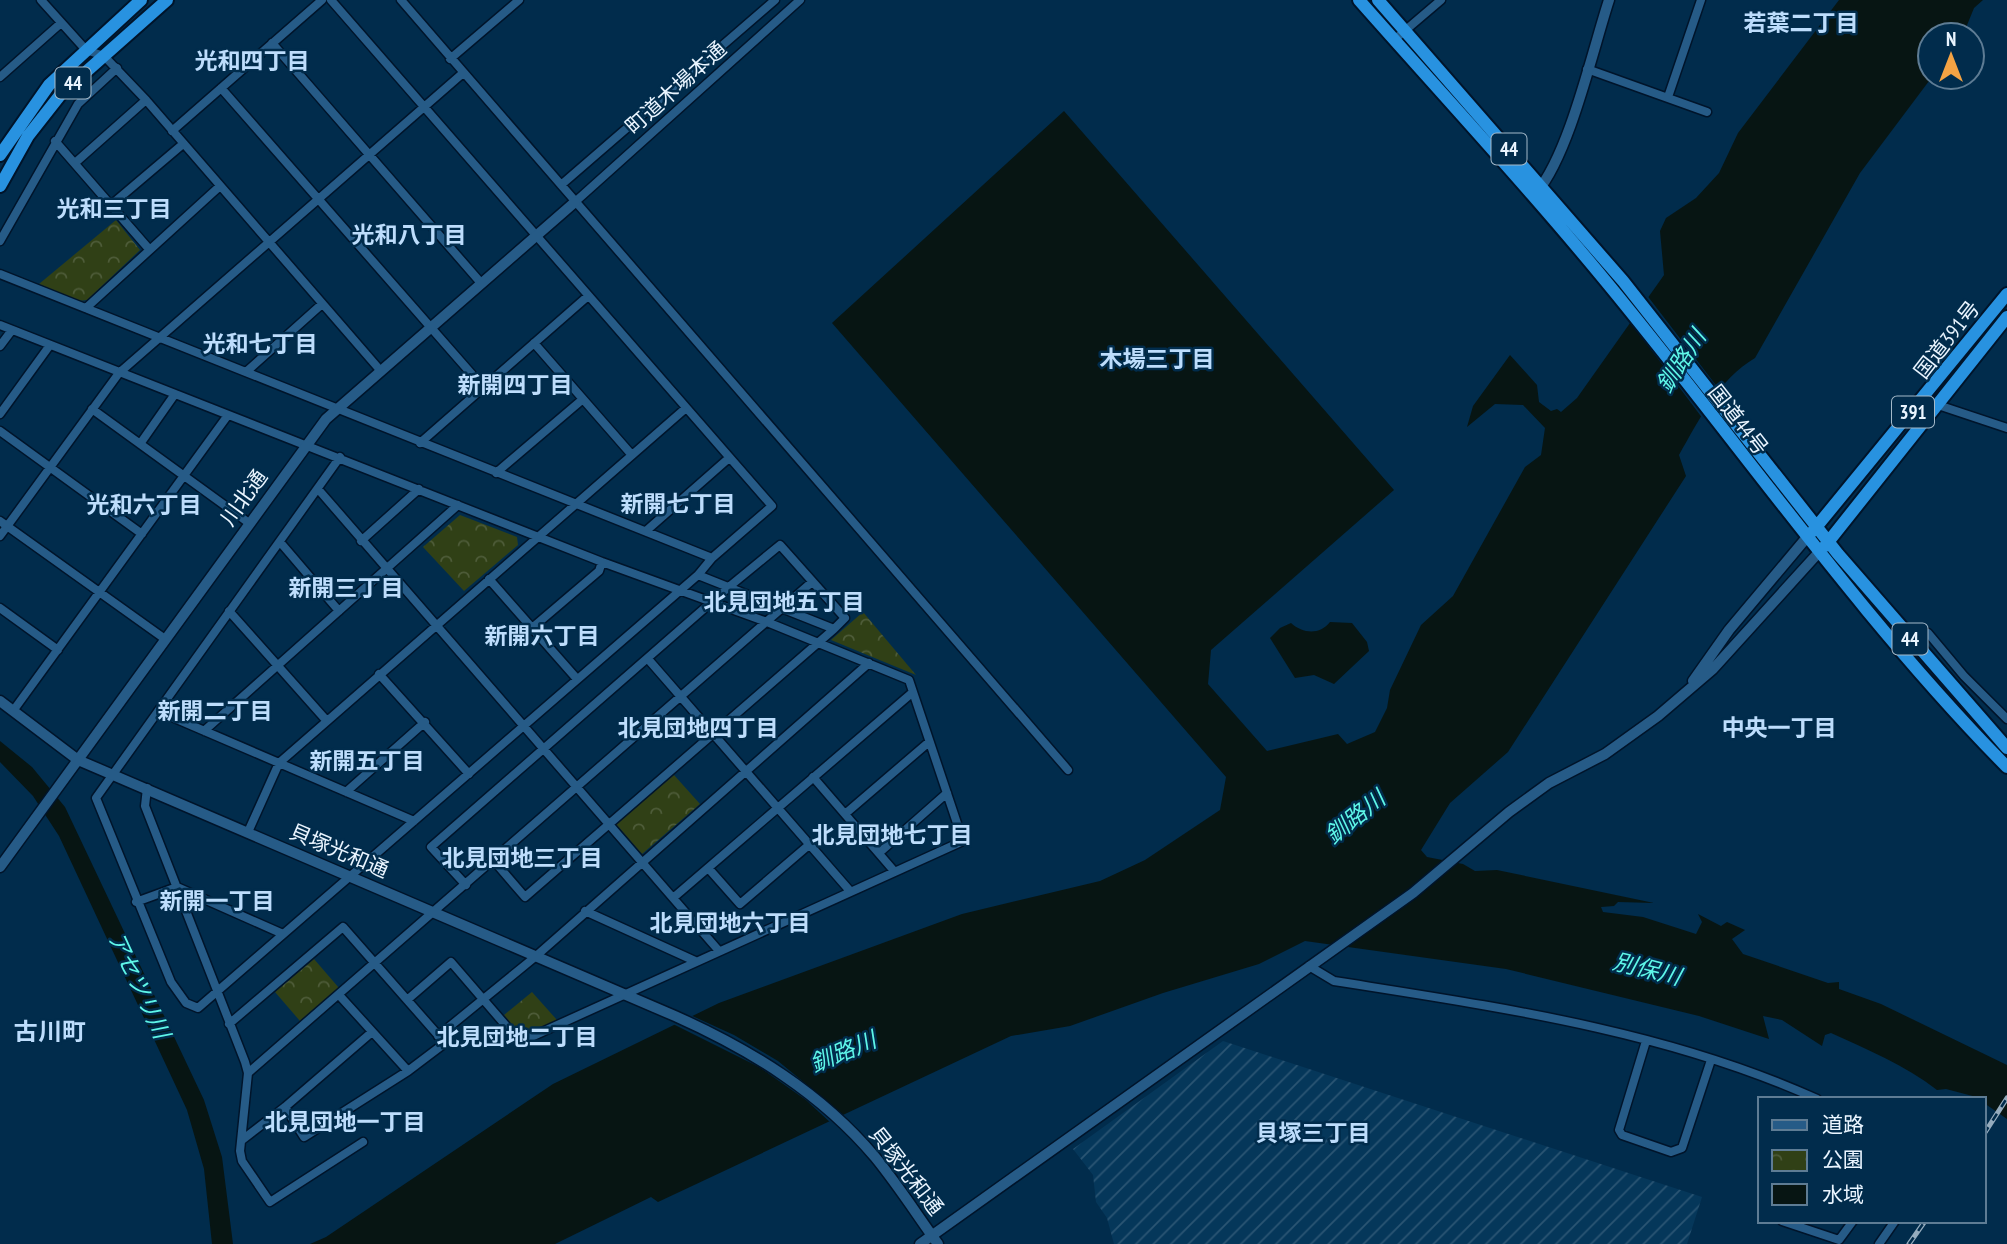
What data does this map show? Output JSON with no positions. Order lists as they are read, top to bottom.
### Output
{
  "streets": {
    "highway": [
      "44",
      "国道391号",
      "391",
      "国道44号"
    ],
    "street": ["町道木場本通", "川北通", "貝塚光和通"]
  },
  "crossings": [
    ["町道木場本通", "川北通"],
    ["国道391号", "国道44号"],
    ["川北通", "貝塚光和通"]
  ],
  "districts": [
    "若葉二丁目",
    "光和四丁目",
    "光和三丁目",
    "光和八丁目",
    "光和七丁目",
    "木場三丁目",
    "新開四丁目",
    "新開七丁目",
    "光和六丁目",
    "新開三丁目",
    "北見団地五丁目",
    "新開六丁目",
    "新開二丁目",
    "北見団地四丁目",
    "中央一丁目",
    "新開五丁目",
    "北見団地七丁目",
    "北見団地三丁目",
    "新開一丁目",
    "北見団地六丁目",
    "古川町",
    "北見団地二丁目",
    "北見団地一丁目",
    "貝塚三丁目"
  ],
  "water": ["釧路川", "別保川", "アセツリ川"],
  "legend": ["道路", "公園", "水域"],
  "north": "top"
}
